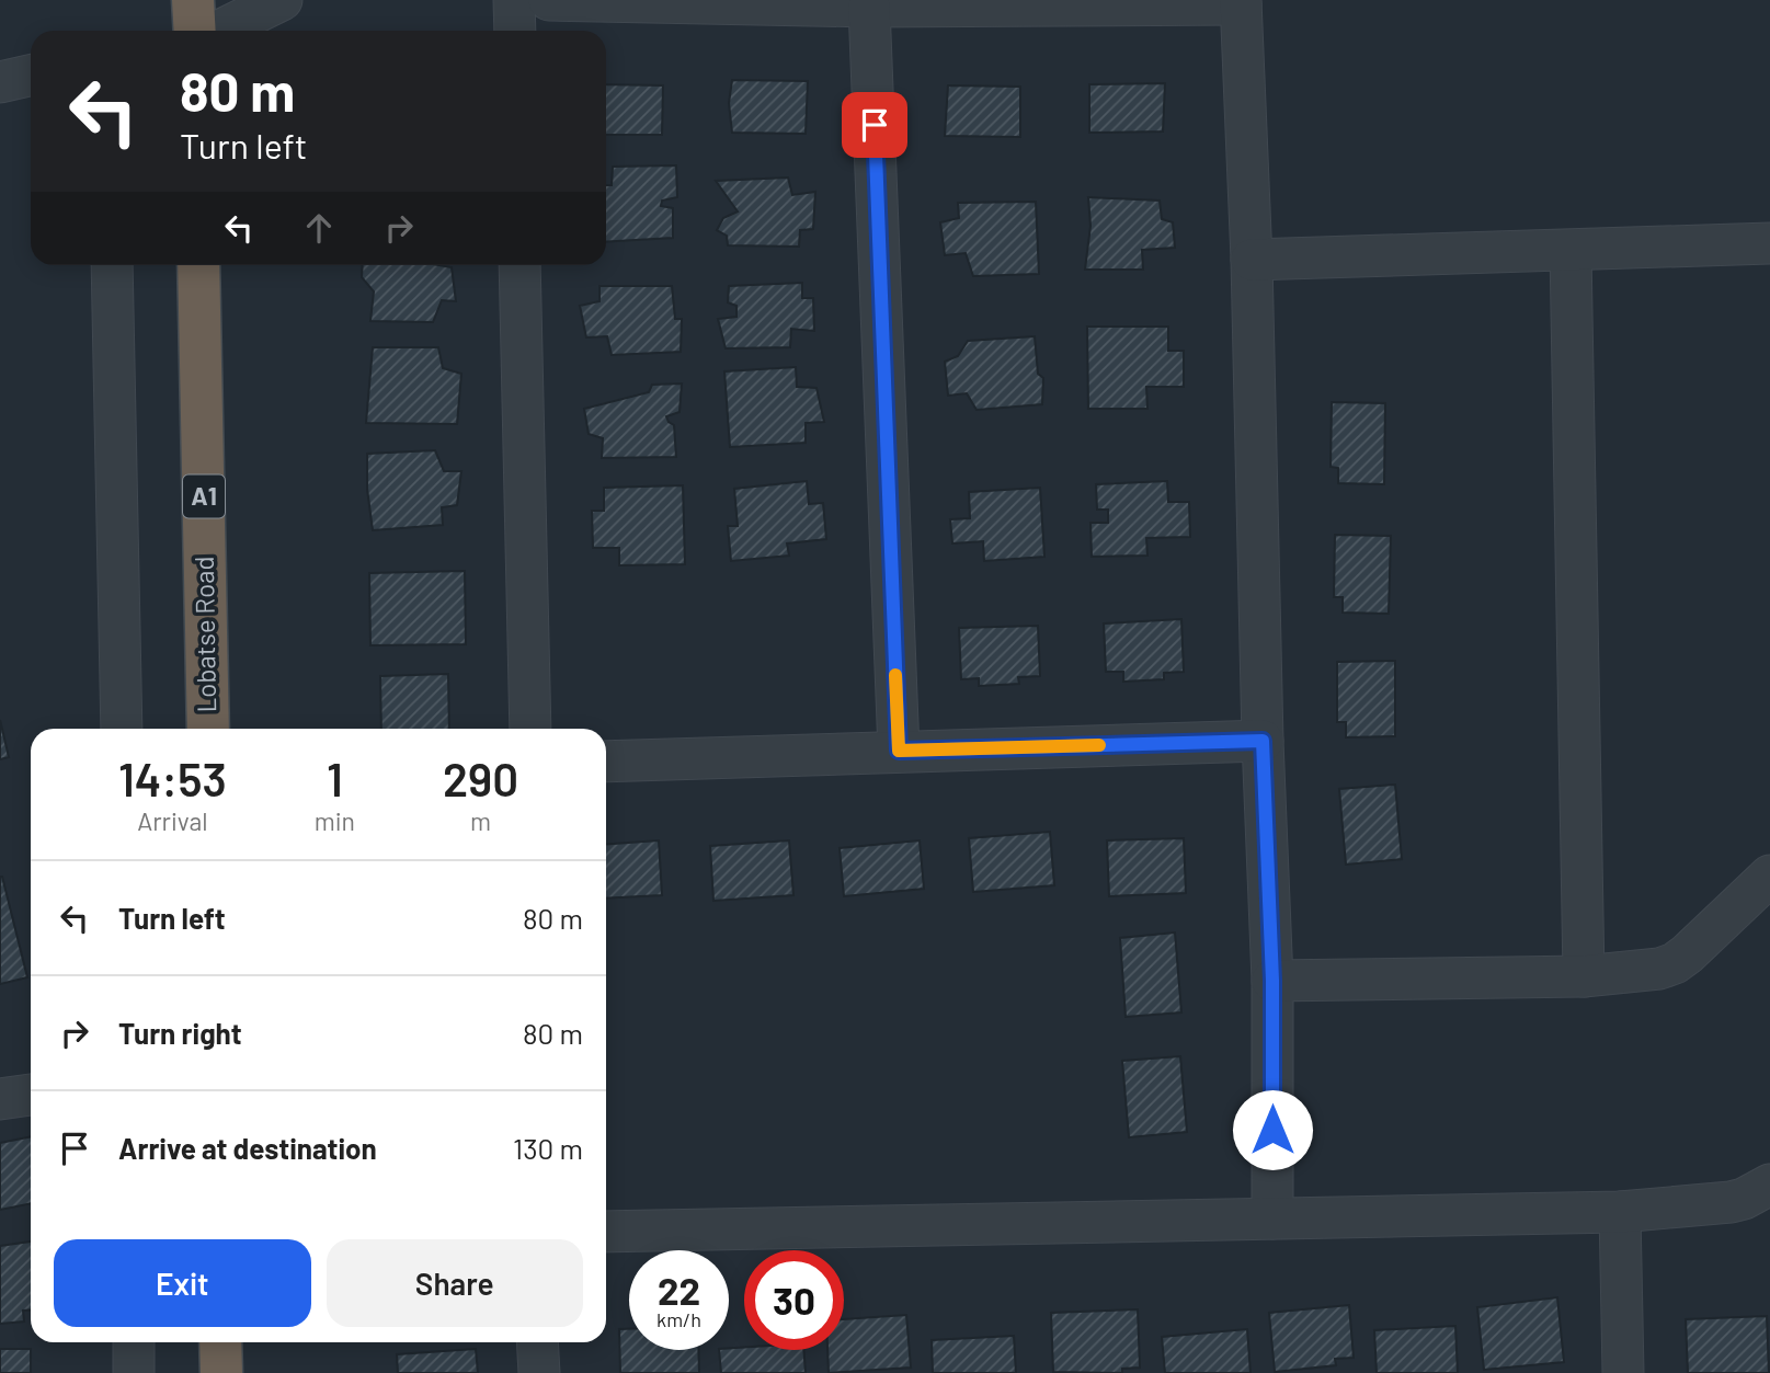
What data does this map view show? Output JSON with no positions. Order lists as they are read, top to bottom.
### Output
{
  "streets": {
    "highway": ["A1", "Lobatse Road"]
  },
  "page": {
    "turn": ["80 m", "Turn left"],
    "eta": [
      "14:53",
      "Arrival",
      "1",
      "min",
      "290",
      "m"
    ],
    "list": [
      {
        "name": "Turn left",
        "value": "80 m"
      },
      {
        "name": "Turn right",
        "value": "80 m"
      },
      {
        "name": "Arrive at destination",
        "value": "130 m"
      }
    ],
    "buttons": ["Exit", "Share"],
    "speed": "22 km/h",
    "limit": "30"
  }
}
